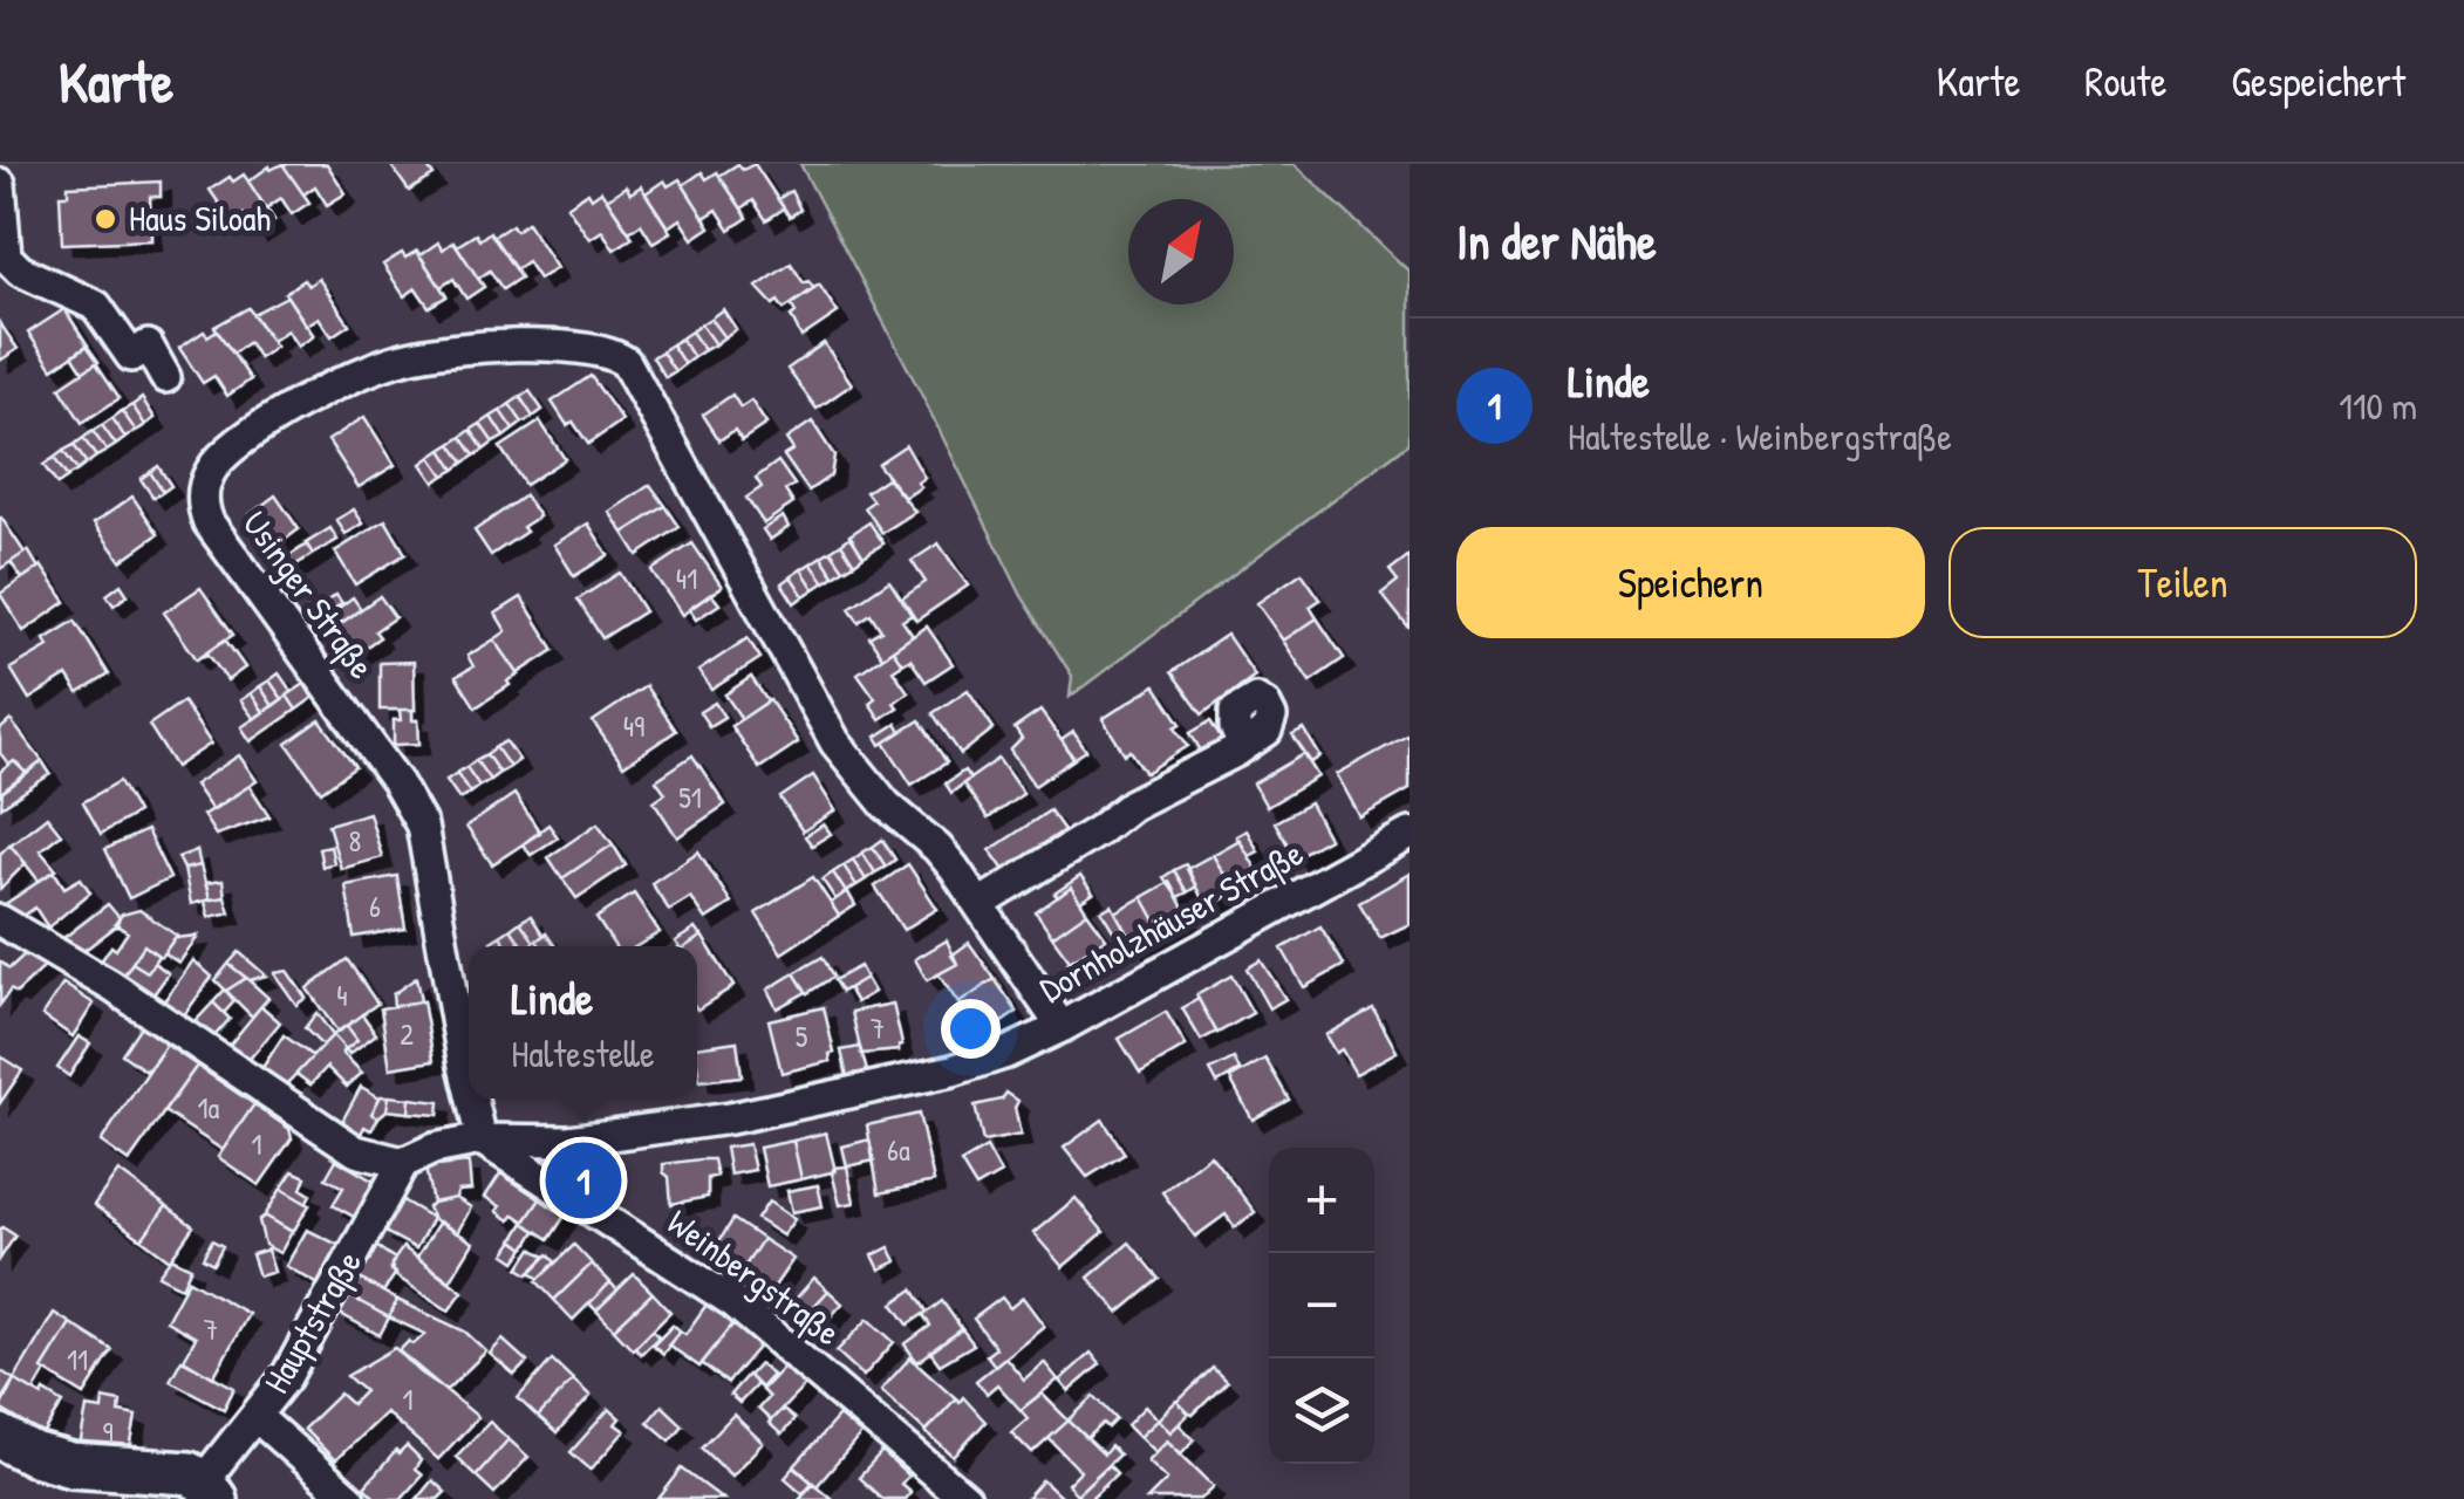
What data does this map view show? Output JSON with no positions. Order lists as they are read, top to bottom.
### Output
{
  "streets": {
    "street": [
      "Usinger Straße",
      "Dornholzhäuser Straße",
      "Weinbergstraße",
      "Hauptstraße"
    ]
  },
  "crossings": [
    ["Usinger Straße", "Dornholzhäuser Straße"],
    ["Usinger Straße", "Weinbergstraße"],
    ["Dornholzhäuser Straße", "Weinbergstraße"]
  ],
  "places": ["Haus Siloah"],
  "house_numbers": [
    "41",
    "49",
    "51",
    "8",
    "6",
    "4",
    "7",
    "2",
    "5",
    "1a",
    "1",
    "6a",
    "7",
    "11",
    "1",
    "9"
  ],
  "north": "top right",
  "page": {
    "header": "Karte",
    "nav": ["Karte", "Route", "Gespeichert"],
    "heading": "In der Nähe",
    "list": [
      {
        "mark": "1",
        "name": "Linde",
        "note": "Haltestelle · Weinbergstraße",
        "value": "110 m"
      }
    ],
    "buttons": ["Speichern", "Teilen"],
    "popup": ["Linde", "Haltestelle"],
    "pins": "1",
    "map_buttons": ["+", "−"]
  }
}
